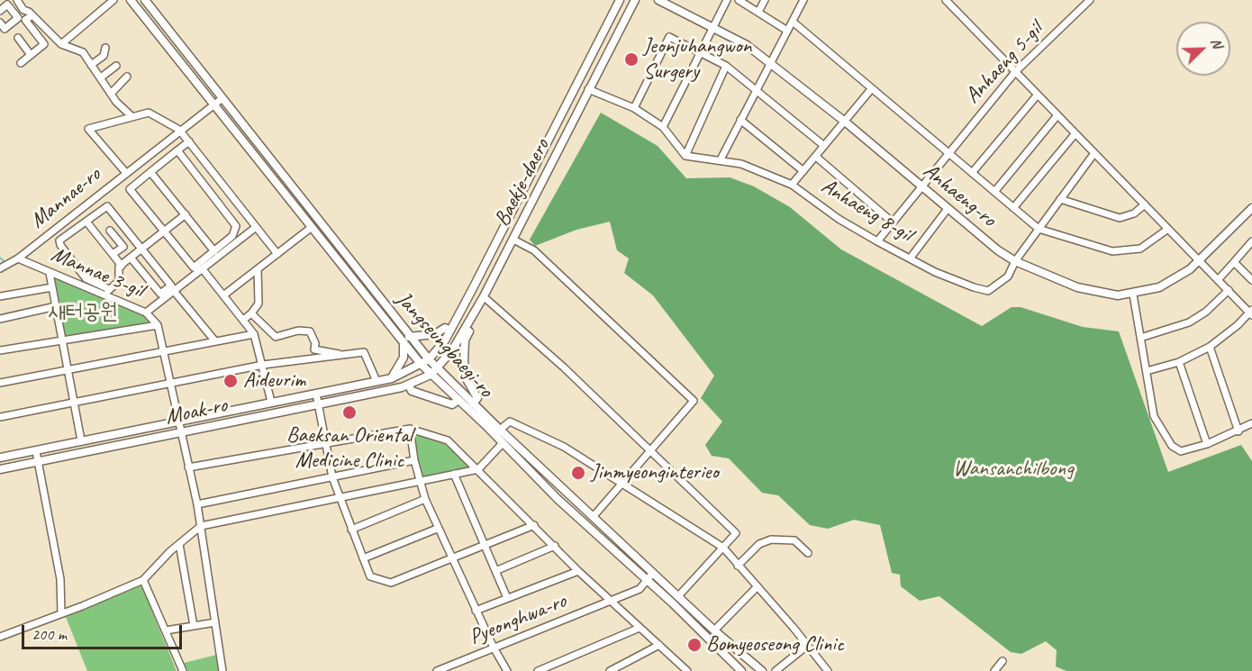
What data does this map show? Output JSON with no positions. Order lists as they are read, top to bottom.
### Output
{
  "streets": {
    "street": [
      "Anhaeng 5-gil",
      "Baekje-daero",
      "Anhaeng-ro",
      "Mannae-ro",
      "Anhaeng 8-gil",
      "Mannae 3-gil",
      "Jangseungbaegi-ro",
      "Moak-ro",
      "Pyeonghwa-ro"
    ]
  },
  "crossings": [
    ["Anhaeng 5-gil", "Anhaeng-ro"],
    ["Anhaeng 5-gil", "Anhaeng 8-gil"],
    ["Baekje-daero", "Jangseungbaegi-ro"],
    ["Baekje-daero", "Moak-ro"],
    ["Anhaeng-ro", "Anhaeng 8-gil"],
    ["Mannae-ro", "Mannae 3-gil"],
    ["Mannae-ro", "Jangseungbaegi-ro"],
    ["Mannae 3-gil", "Moak-ro"],
    ["Jangseungbaegi-ro", "Moak-ro"],
    ["Jangseungbaegi-ro", "Pyeonghwa-ro"]
  ],
  "parks": ["새터공원", "Wansanchilbong"],
  "places": [
    "Jeonjuhangwon Surgery",
    "Aideurim",
    "Baeksan Oriental Medicine Clinic",
    "Jinmyeonginterieo",
    "Bomyeoseong Clinic"
  ],
  "scale_bar": "200 m",
  "north": "top right"
}
